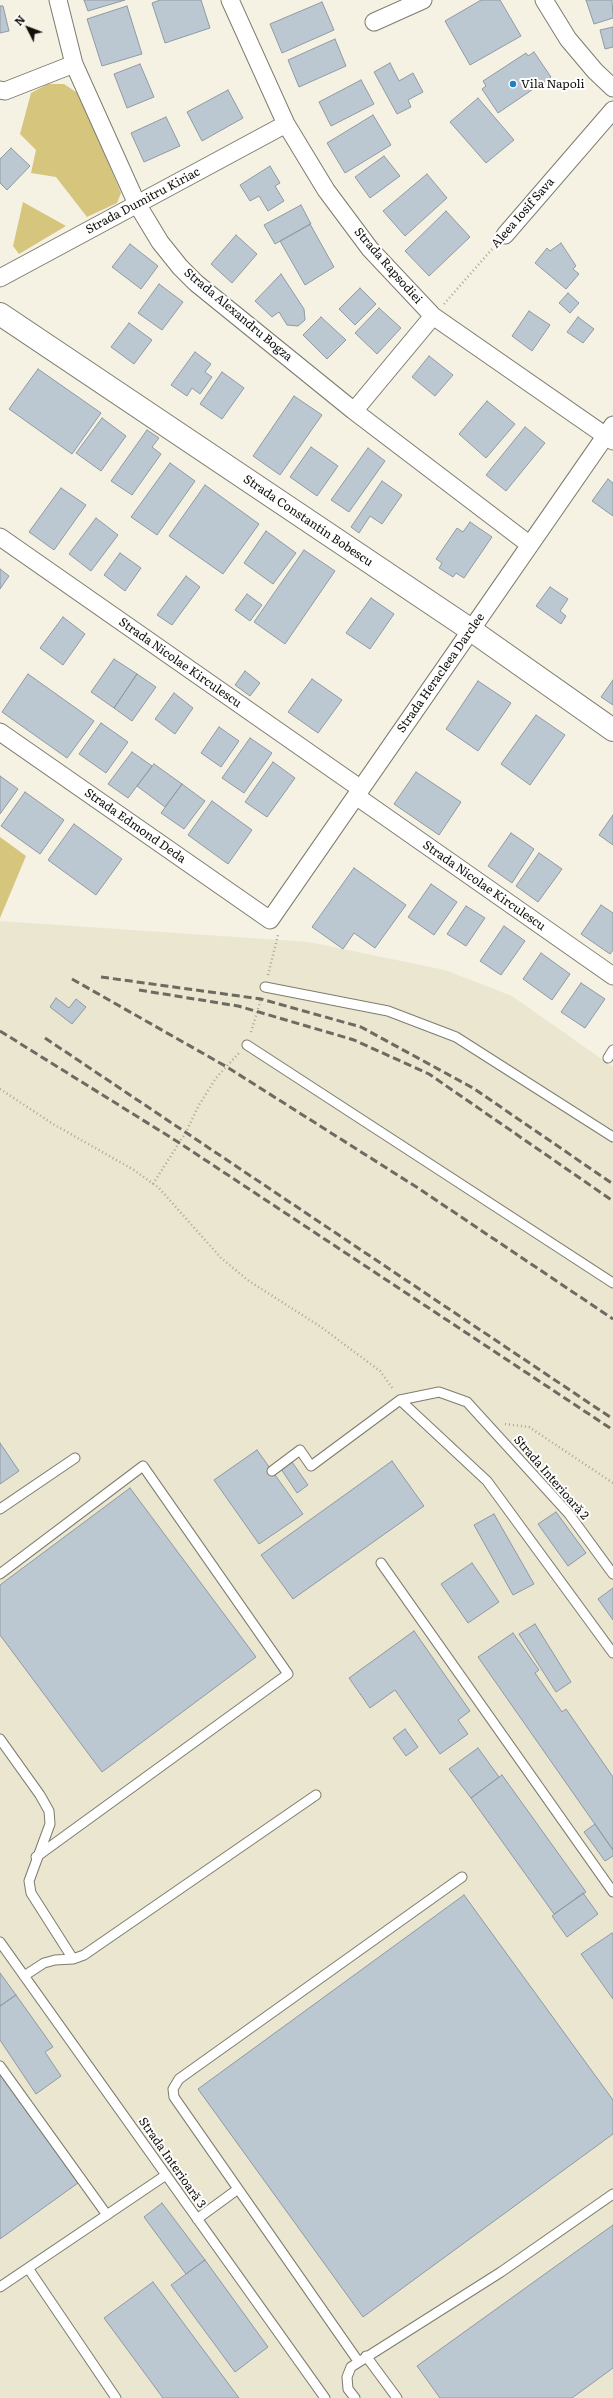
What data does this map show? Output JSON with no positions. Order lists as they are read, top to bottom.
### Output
{
  "streets": {
    "street": [
      "Strada Dumitru Kiriac",
      "Aleea Iosif Sava",
      "Strada Rapsodiei",
      "Strada Alexandru Bogza",
      "Strada Constantin Bobescu",
      "Strada Nicolae Kirculescu",
      "Strada Heracleea Darclee",
      "Strada Edmond Deda"
    ],
    "lane": ["Strada Interioară 2", "Strada Interioară 3"]
  },
  "crossings": [
    ["Strada Dumitru Kiriac", "Strada Rapsodiei"],
    ["Strada Dumitru Kiriac", "Strada Alexandru Bogza"],
    ["Aleea Iosif Sava", "Strada Rapsodiei"],
    ["Strada Rapsodiei", "Strada Heracleea Darclee"],
    ["Strada Alexandru Bogza", "Strada Heracleea Darclee"],
    ["Strada Constantin Bobescu", "Strada Heracleea Darclee"],
    ["Strada Nicolae Kirculescu", "Strada Heracleea Darclee"],
    ["Strada Heracleea Darclee", "Strada Edmond Deda"]
  ],
  "places": ["Vila Napoli"],
  "north": "top left"
}
